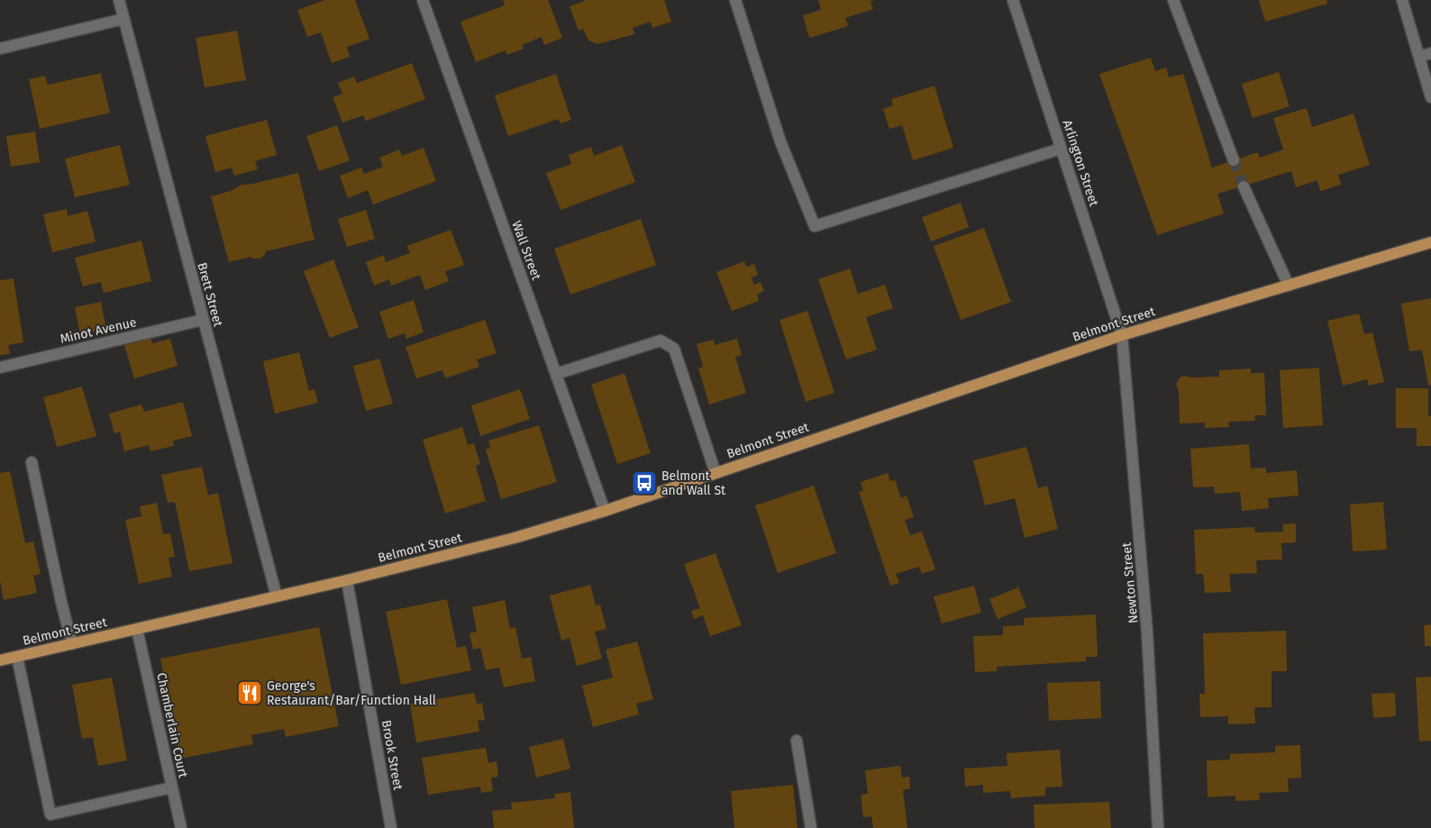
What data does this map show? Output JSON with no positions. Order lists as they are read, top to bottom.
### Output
{
  "streets": {
    "main road": ["Belmont Street"],
    "street": [
      "Arlington Street",
      "Wall Street",
      "Brett Street",
      "Minot Avenue",
      "Newton Street",
      "Chamberlain Court",
      "Brook Street"
    ]
  },
  "crossings": [
    ["Arlington Street", "Belmont Street"],
    ["Arlington Street", "Newton Street"],
    ["Wall Street", "Belmont Street"],
    ["Brett Street", "Belmont Street"],
    ["Brett Street", "Minot Avenue"],
    ["Belmont Street", "Newton Street"],
    ["Belmont Street", "Chamberlain Court"],
    ["Belmont Street", "Brook Street"]
  ],
  "places": {
    "bus stop": ["Belmont and Wall St"],
    "restaurant": ["George's Restaurant/Bar/Function Hall"]
  }
}
